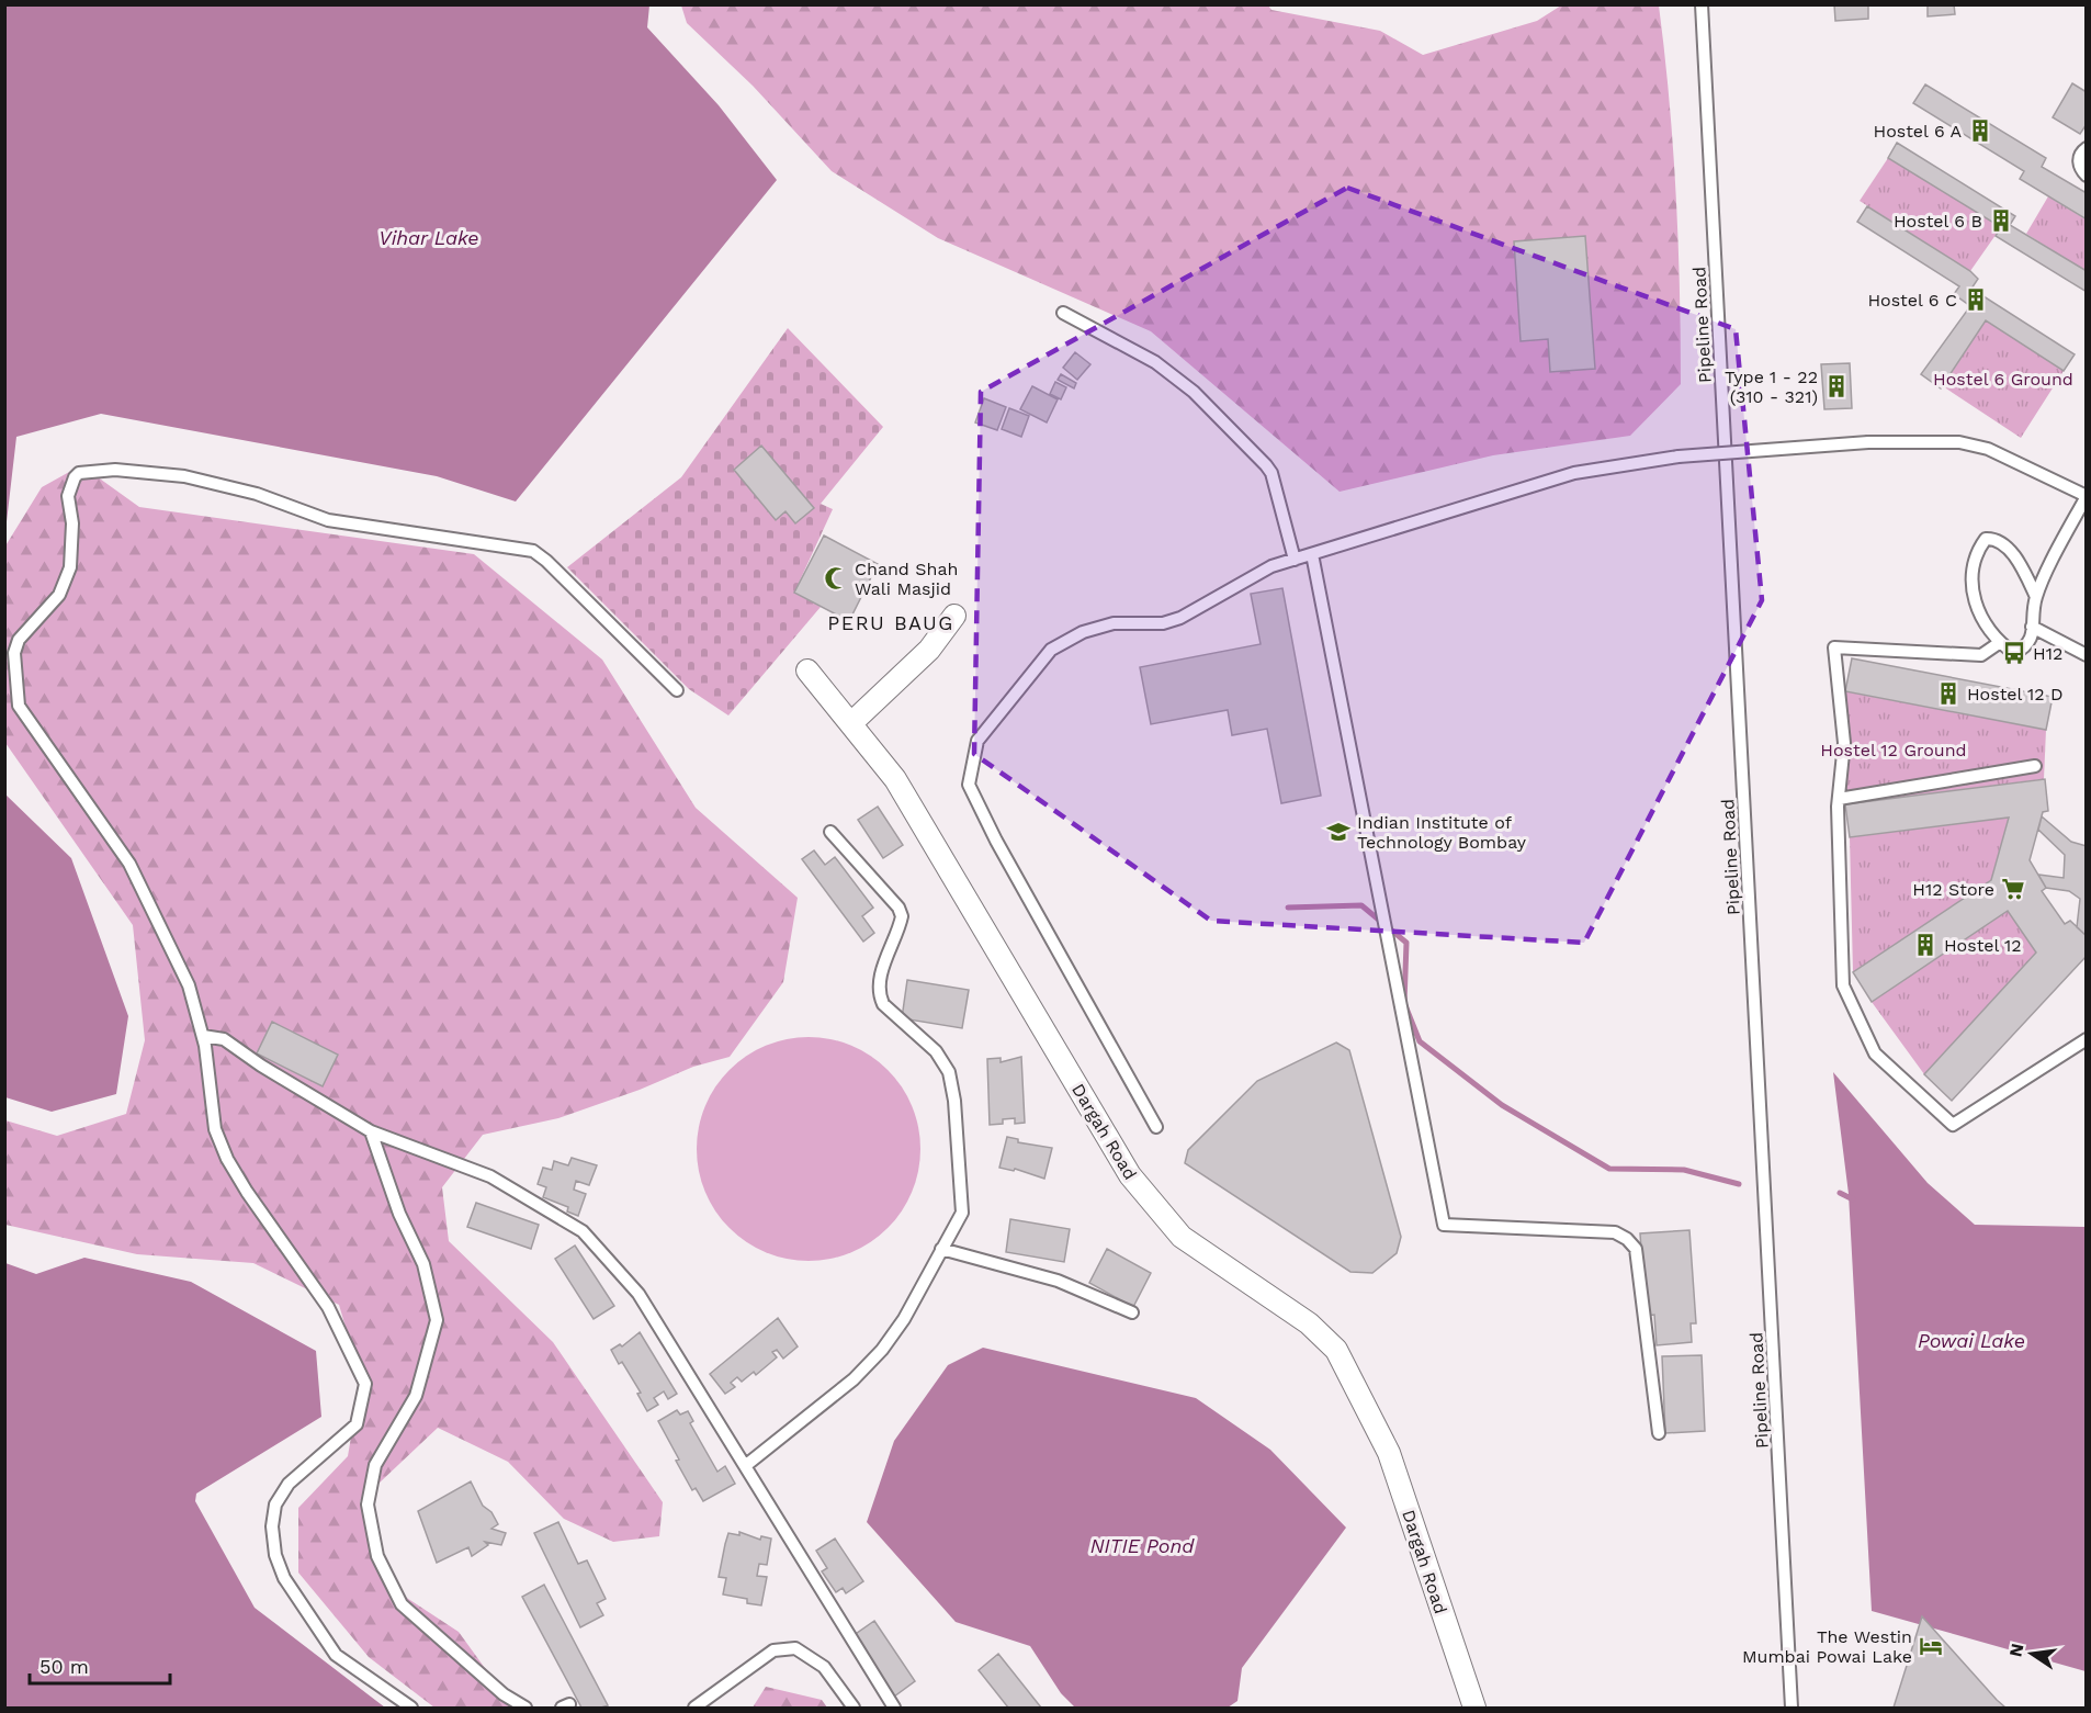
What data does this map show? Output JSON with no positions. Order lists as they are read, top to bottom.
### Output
{
  "streets": {
    "street": ["Dargah Road"],
    "lane": ["Pipeline Road"]
  },
  "districts": ["PERU BAUG"],
  "water": ["Vihar Lake", "Powai Lake", "NITIE Pond"],
  "parks": ["Hostel 6 Ground", "Hostel 12 Ground"],
  "places": {
    "building": [
      "Hostel 6 A",
      "Hostel 6 B",
      "Hostel 6 C",
      "Type 1 - 22 (310 - 321)",
      "Hostel 12 D",
      "Hostel 12"
    ],
    "mosque": ["Chand Shah Wali Masjid"],
    "bus stop": ["H12"],
    "school or university": ["Indian Institute of Technology Bombay"],
    "supermarket": ["H12 Store"],
    "hotel": ["The Westin Mumbai Powai Lake"]
  },
  "scale_bar": "50 m",
  "north": "left"
}
